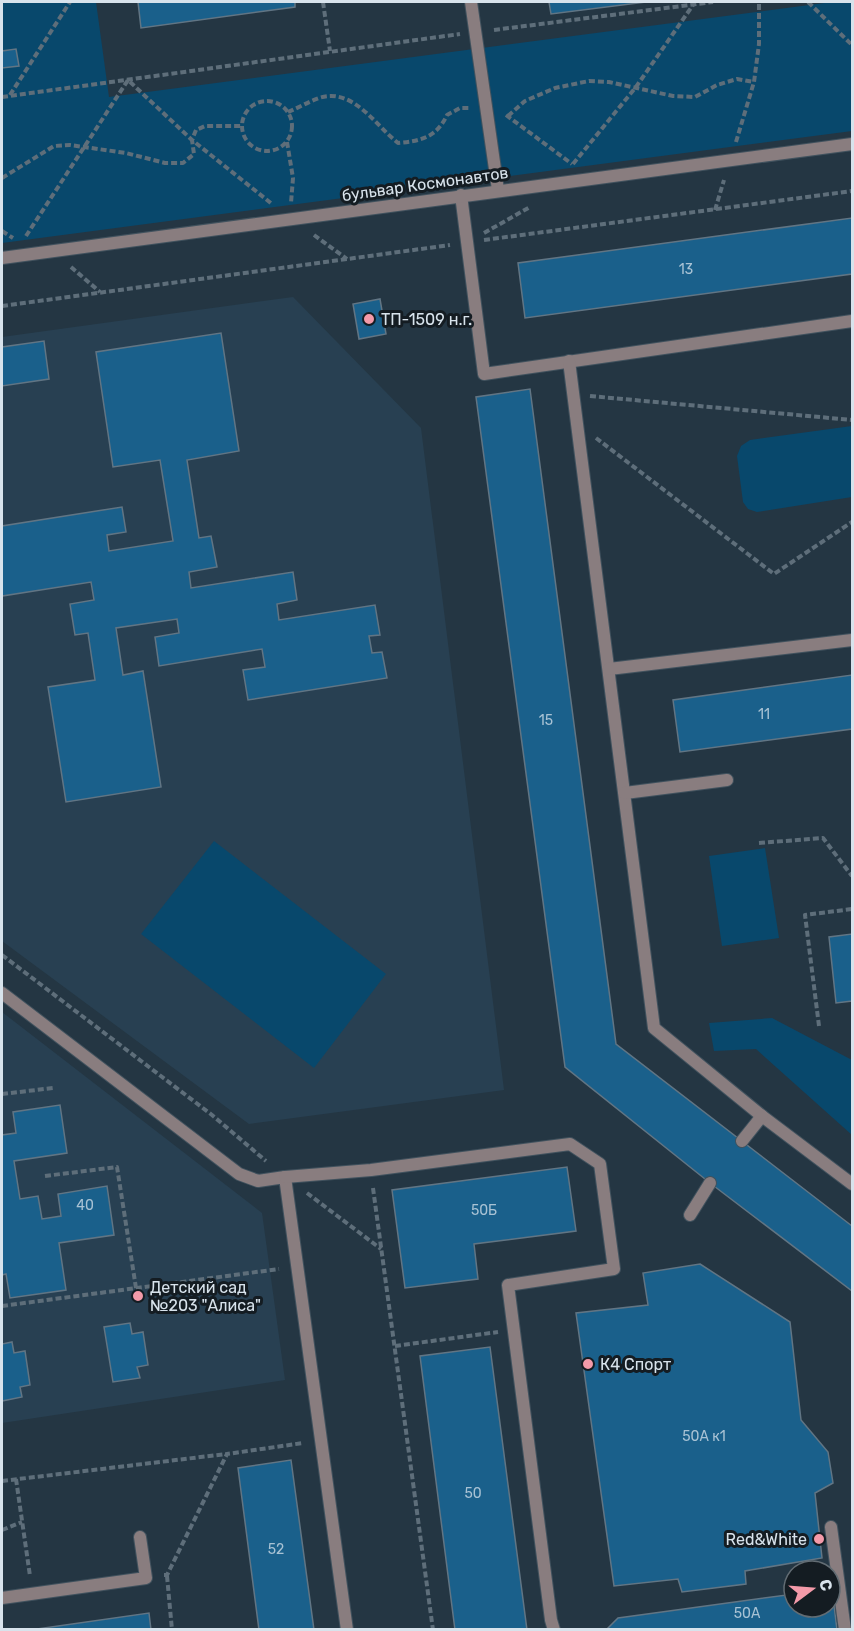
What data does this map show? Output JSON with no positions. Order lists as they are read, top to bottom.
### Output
{
  "streets": {
    "street": ["бульвар Космонавтов"]
  },
  "places": [
    "ТП-1509 н.г.",
    "Детский сад №203 \"Алиса\"",
    "К4 Спорт",
    "Red&White"
  ],
  "house_numbers": [
    "13",
    "11",
    "15",
    "40",
    "50Б",
    "50А к1",
    "50",
    "52",
    "50А"
  ],
  "north": "right"
}
